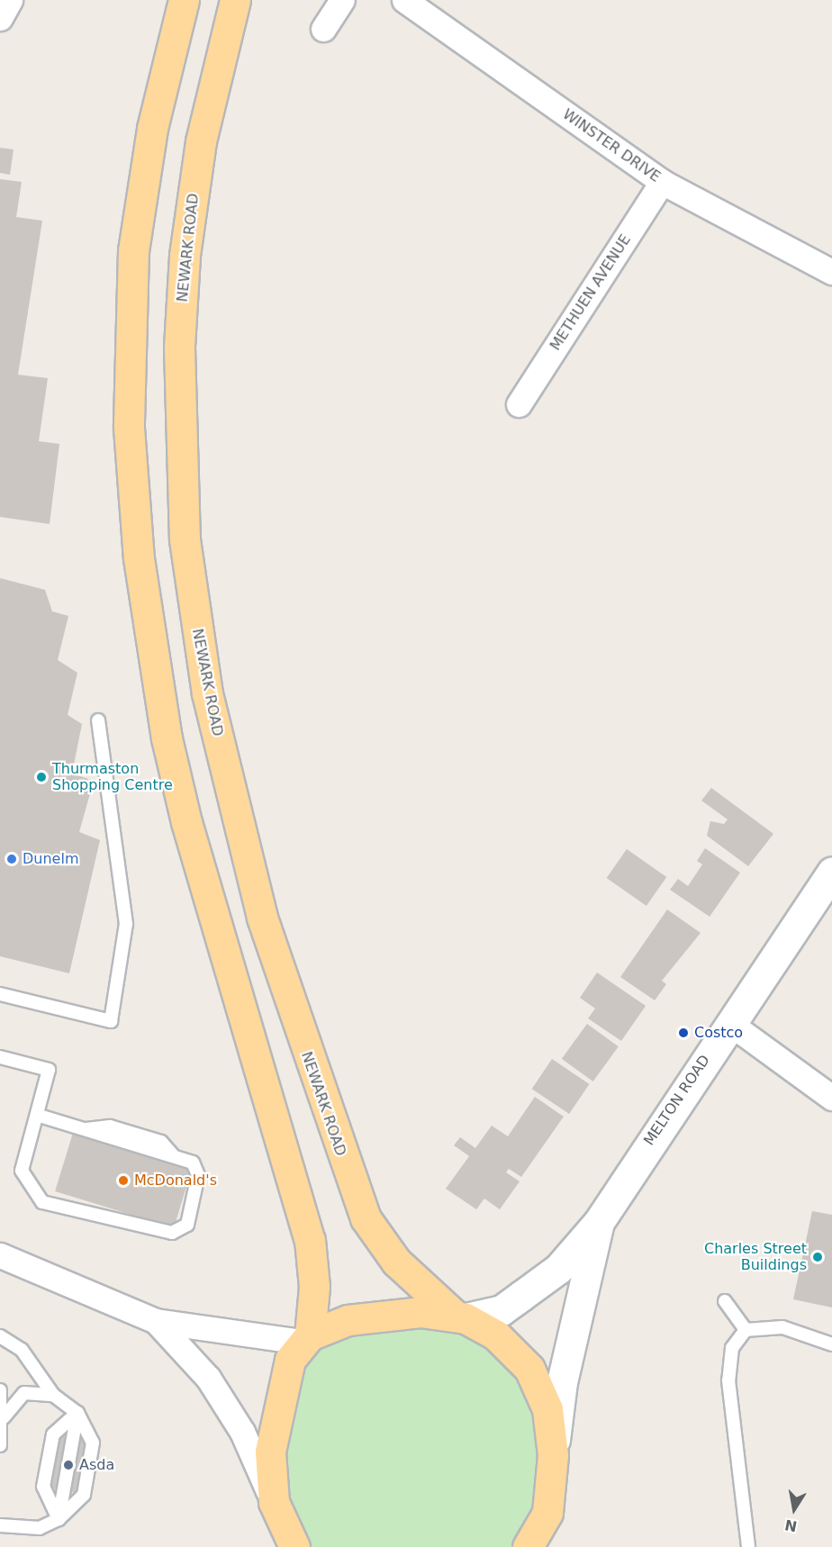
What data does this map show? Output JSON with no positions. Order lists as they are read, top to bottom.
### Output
{
  "streets": {
    "highway": ["NEWARK ROAD"],
    "street": ["WINSTER DRIVE", "METHUEN AVENUE", "MELTON ROAD"]
  },
  "crossings": [
    ["WINSTER DRIVE", "METHUEN AVENUE"]
  ],
  "places": [
    "Thurmaston Shopping Centre",
    "Dunelm",
    "Costco",
    "McDonald's",
    "Charles Street Buildings",
    "Asda"
  ],
  "north": "bottom"
}
